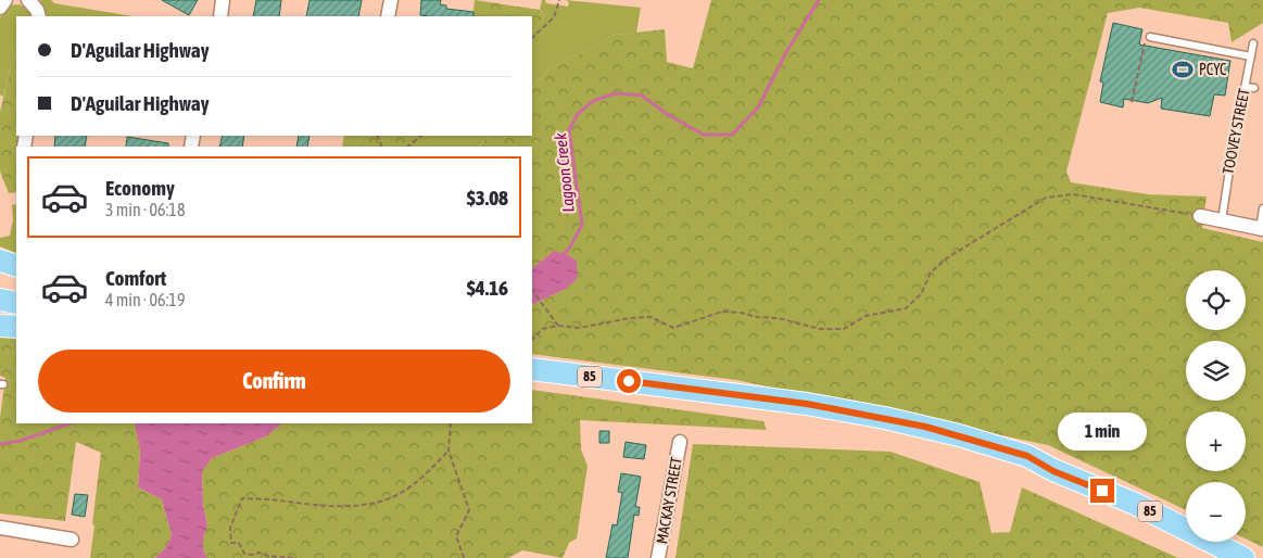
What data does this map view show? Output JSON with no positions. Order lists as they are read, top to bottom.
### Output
{
  "streets": {
    "highway": ["85"],
    "street": ["MACKAY STREET"],
    "lane": ["TOOVEY STREET"]
  },
  "water": ["Lagoon Creek"],
  "places": {
    "sports": ["PCYC"]
  },
  "page": {
    "banner": ["D'Aguilar Highway", "D'Aguilar Highway"],
    "list": [
      {
        "name": "Economy",
        "note": "3 min · 06:18",
        "value": "$3.08"
      },
      {
        "name": "Comfort",
        "note": "4 min · 06:19",
        "value": "$4.16"
      }
    ],
    "map_buttons": ["+", "−"],
    "buttons": "Confirm",
    "bubble": "1 min"
  }
}
